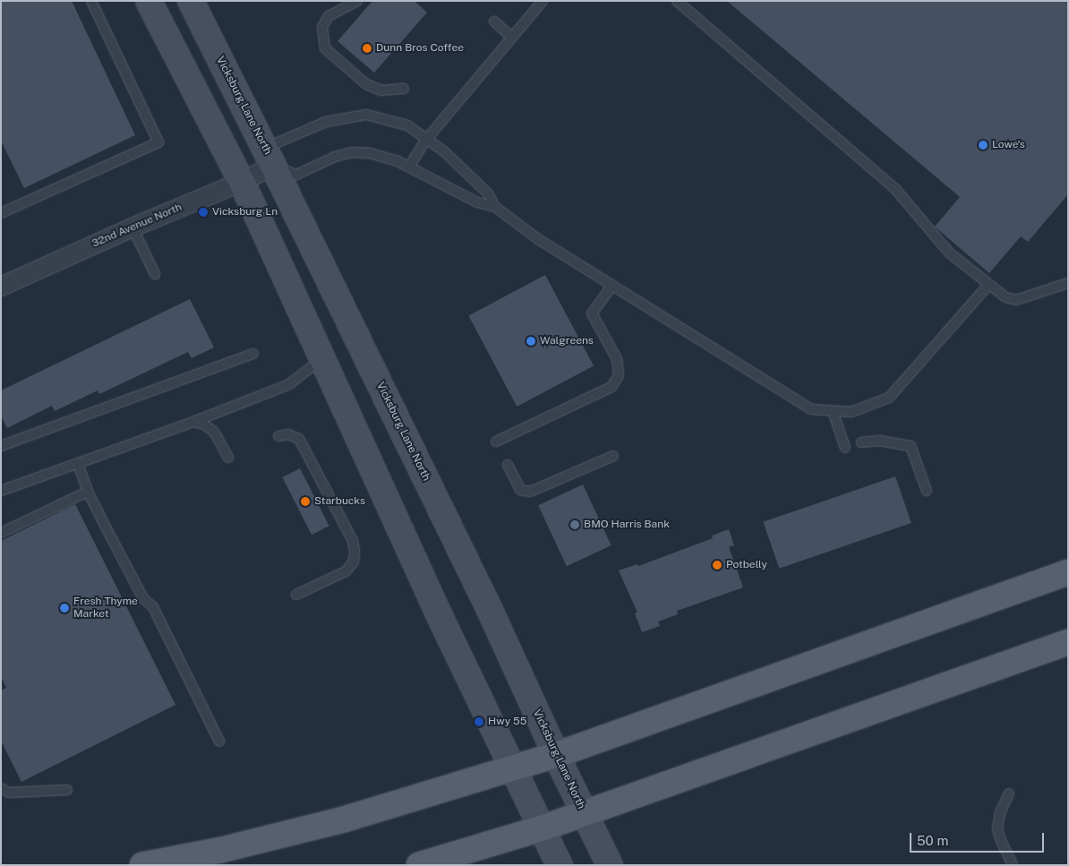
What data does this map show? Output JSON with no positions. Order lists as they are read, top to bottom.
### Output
{
  "streets": {
    "main road": ["Vicksburg Lane North"],
    "street": ["32nd Avenue North"]
  },
  "crossings": [
    ["Vicksburg Lane North", "32nd Avenue North"]
  ],
  "places": [
    "Dunn Bros Coffee",
    "Lowe's",
    "Vicksburg Ln",
    "Walgreens",
    "Starbucks",
    "BMO Harris Bank",
    "Potbelly",
    "Fresh Thyme Market",
    "Hwy 55"
  ],
  "scale_bar": "50 m"
}
